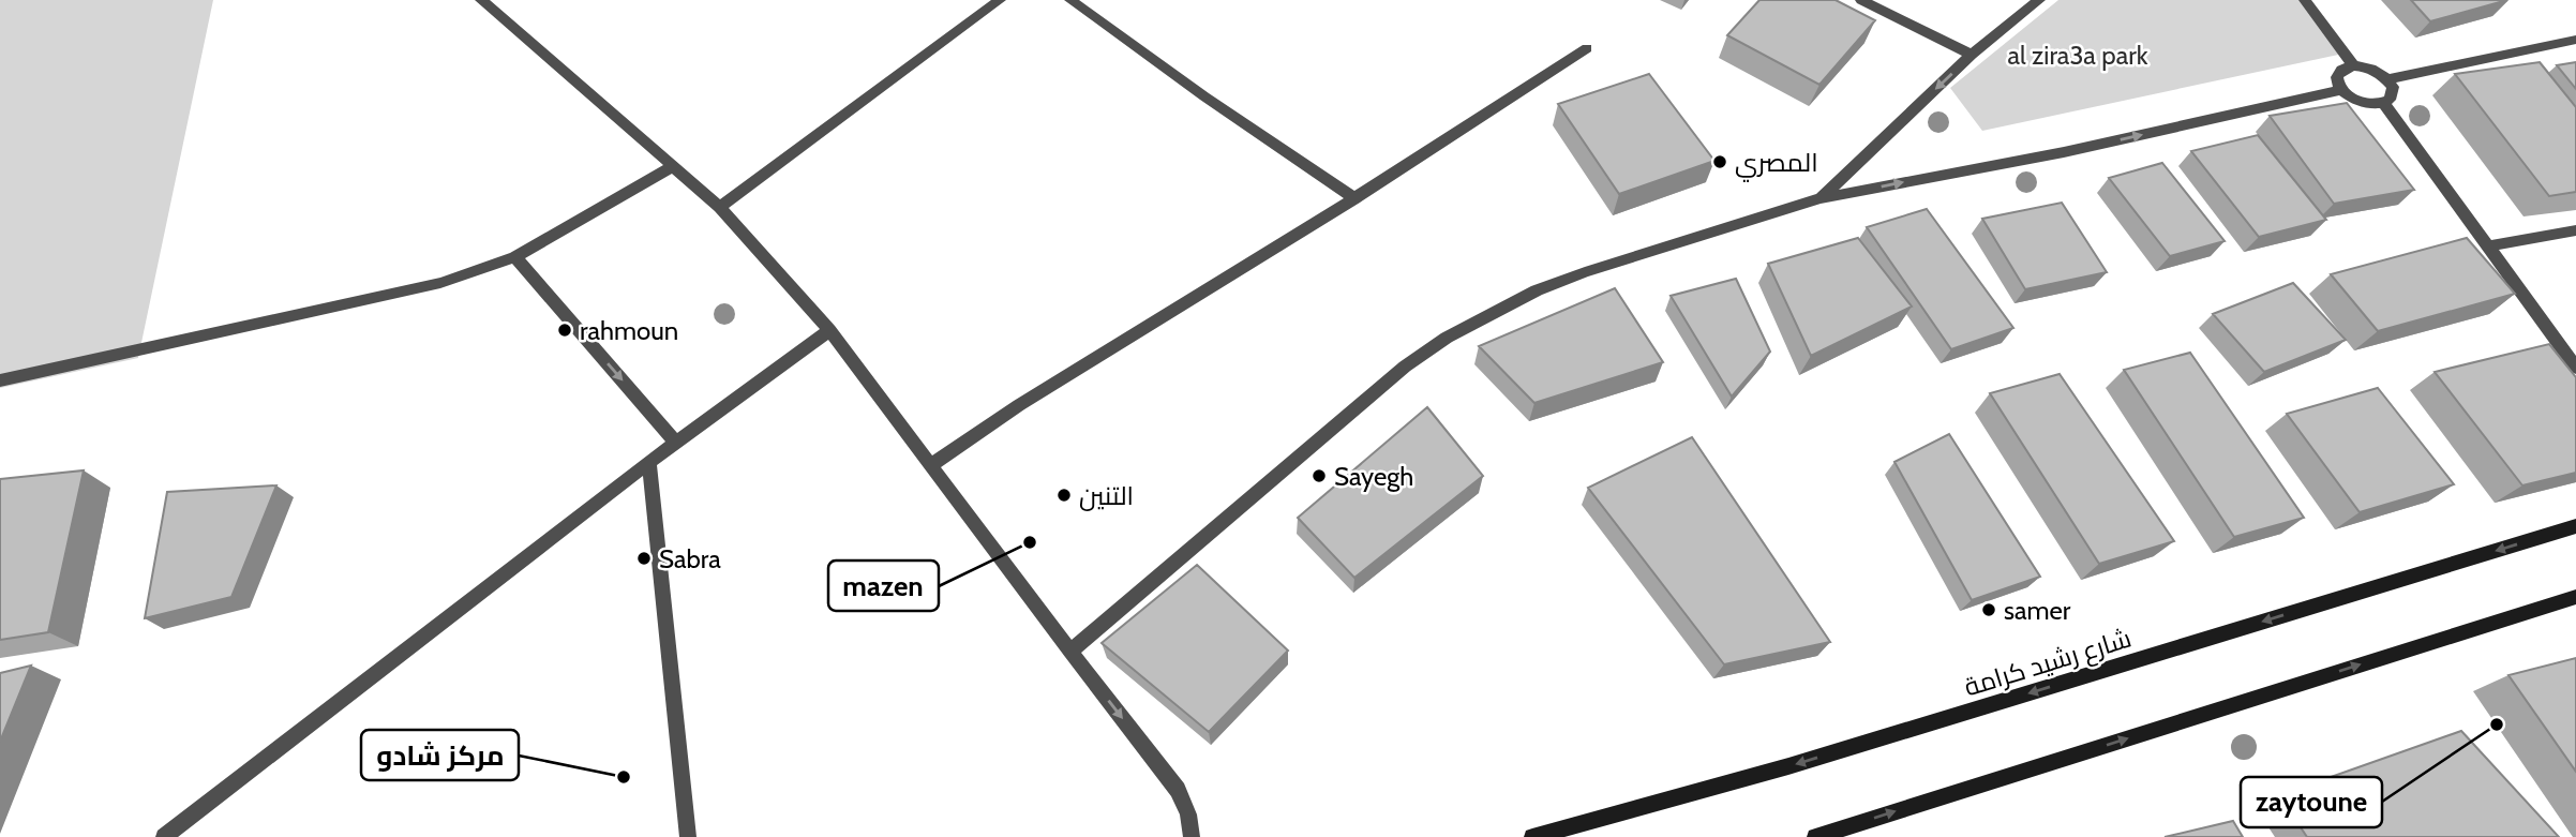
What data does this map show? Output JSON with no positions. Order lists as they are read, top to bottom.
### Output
{
  "streets": {
    "street": ["شارع رشيد كرامة"]
  },
  "parks": ["al zira3a park"],
  "places": [
    "المصري",
    "rahmoun",
    "Sayegh",
    "التنين",
    "mazen",
    "Sabra",
    "samer",
    "zaytoune",
    "مركز شادو"
  ]
}
